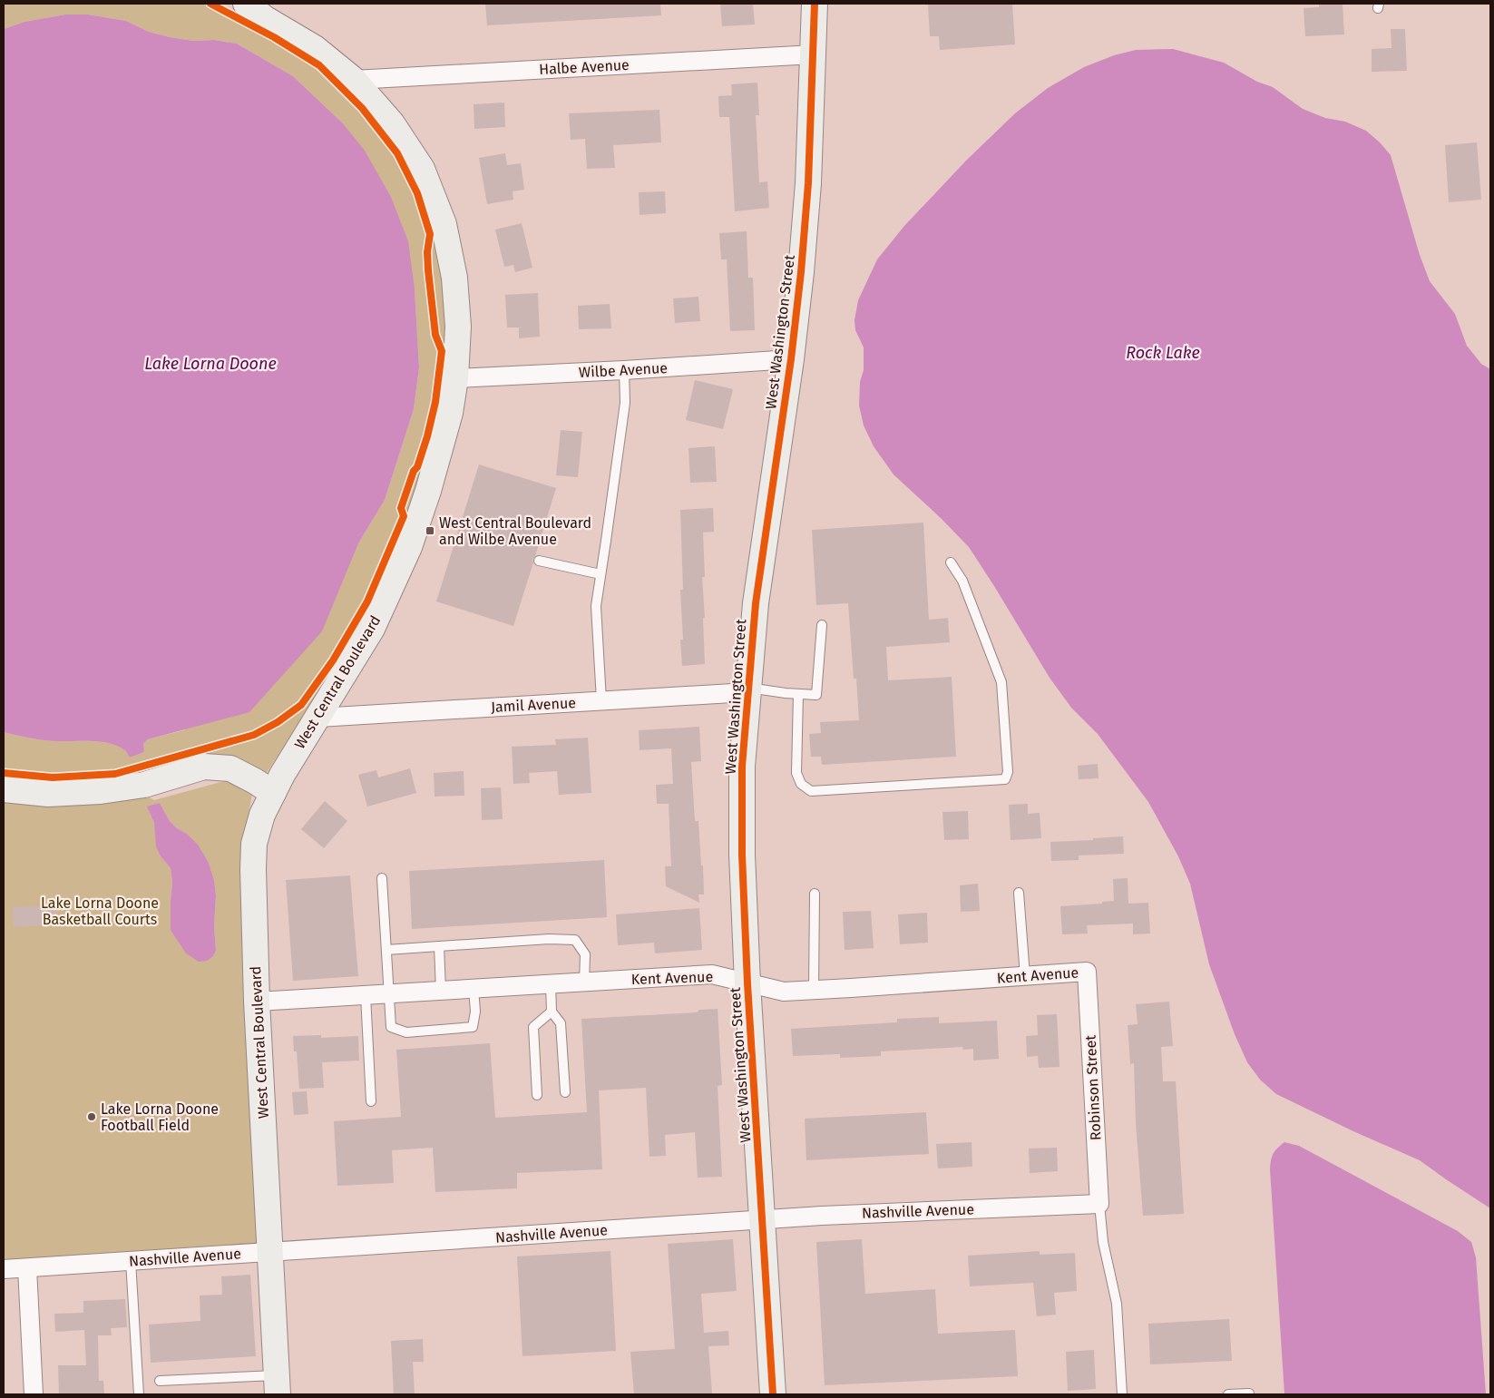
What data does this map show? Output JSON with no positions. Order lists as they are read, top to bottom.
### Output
{
  "streets": {
    "street": [
      "Halbe Avenue",
      "West Washington Street",
      "Wilbe Avenue",
      "West Central Boulevard",
      "Jamil Avenue",
      "Kent Avenue",
      "Robinson Street",
      "Nashville Avenue"
    ]
  },
  "crossings": [
    ["Halbe Avenue", "West Washington Street"],
    ["Halbe Avenue", "West Central Boulevard"],
    ["West Washington Street", "Wilbe Avenue"],
    ["West Washington Street", "Jamil Avenue"],
    ["West Washington Street", "Kent Avenue"],
    ["West Washington Street", "Nashville Avenue"],
    ["Wilbe Avenue", "West Central Boulevard"],
    ["West Central Boulevard", "Jamil Avenue"],
    ["West Central Boulevard", "Kent Avenue"],
    ["West Central Boulevard", "Nashville Avenue"],
    ["Kent Avenue", "Robinson Street"],
    ["Robinson Street", "Nashville Avenue"]
  ],
  "water": ["Rock Lake", "Lake Lorna Doone"],
  "parks": ["Lake Lorna Doone Basketball Courts"],
  "places": {
    "transit": ["West Central Boulevard and Wilbe Avenue"],
    "other": ["Lake Lorna Doone Football Field"]
  }
}
